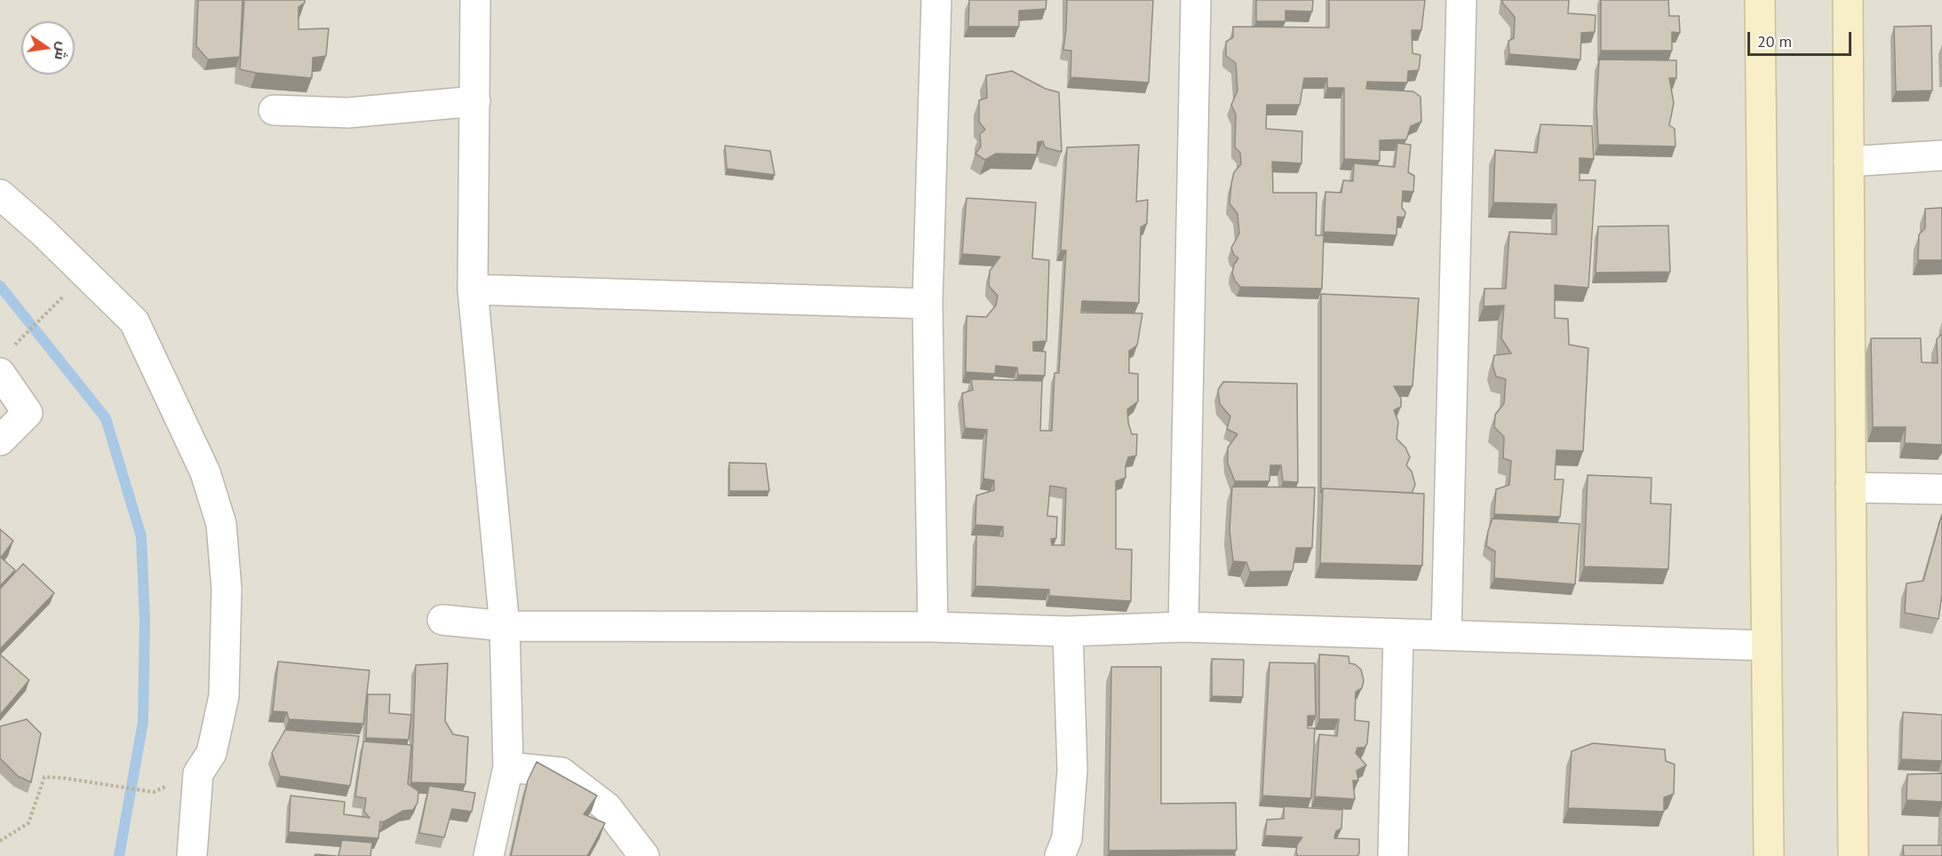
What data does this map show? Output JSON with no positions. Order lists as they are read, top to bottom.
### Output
{
  "scale_bar": "20 m",
  "north": "right"
}
